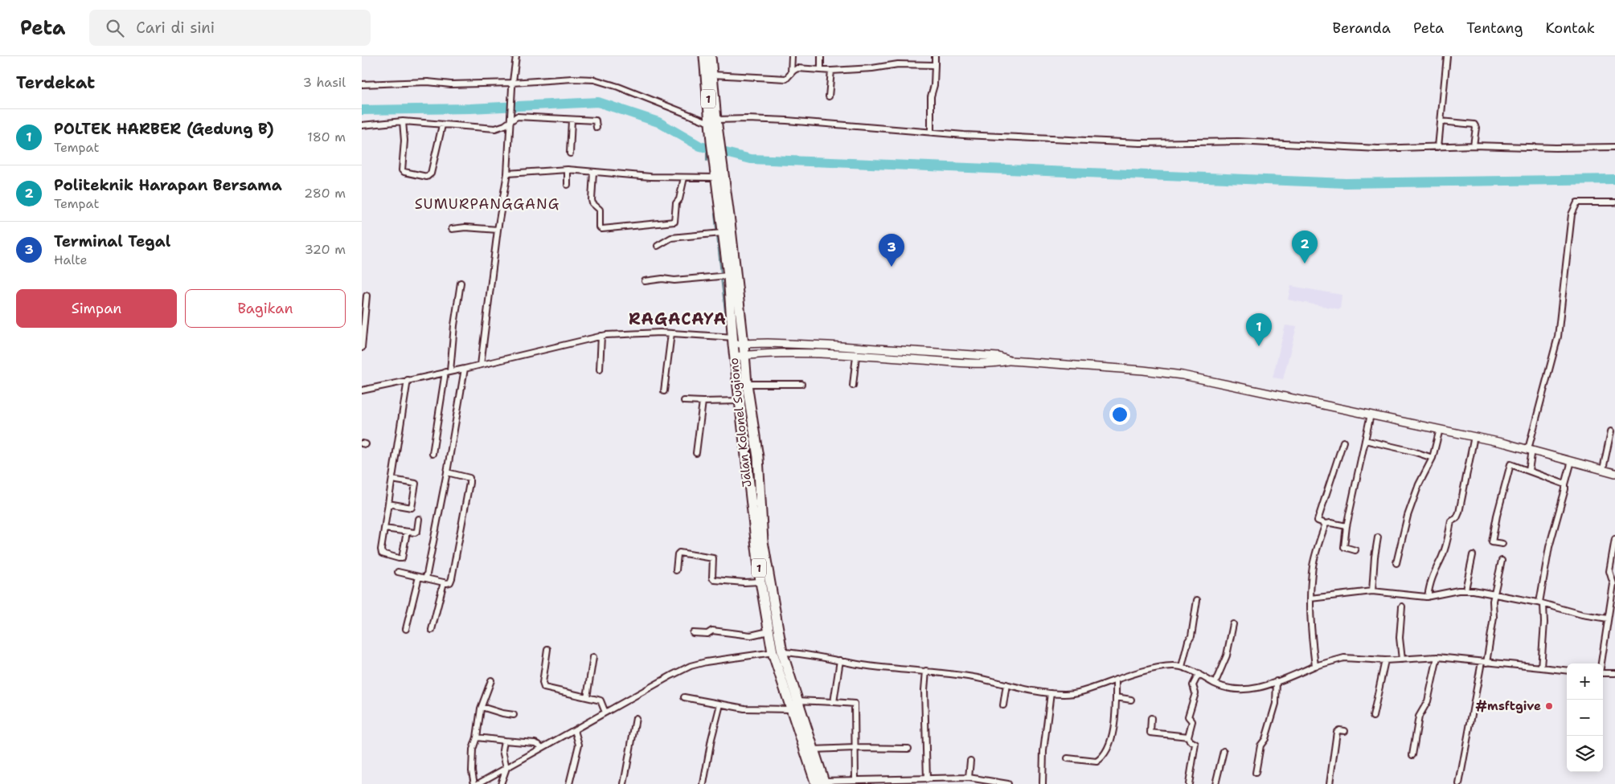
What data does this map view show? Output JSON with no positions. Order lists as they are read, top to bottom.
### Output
{
  "streets": {
    "highway": ["1", "Jalan Kolonel Sugiono"]
  },
  "crossings": [
    ["1", "Jalan Kolonel Sugiono"]
  ],
  "districts": ["SUMURPANGGANG", "RAGACAYA"],
  "places": ["#msftgive"],
  "page": {
    "header": "Peta",
    "search": "Cari di sini",
    "nav": [
      "Beranda",
      "Peta",
      "Tentang",
      "Kontak"
    ],
    "heading": ["Terdekat", "3 hasil"],
    "list": [
      {
        "mark": "1",
        "name": "POLTEK HARBER (Gedung B)",
        "note": "Tempat",
        "value": "180 m"
      },
      {
        "mark": "2",
        "name": "Politeknik Harapan Bersama",
        "note": "Tempat",
        "value": "280 m"
      },
      {
        "mark": "3",
        "name": "Terminal Tegal",
        "note": "Halte",
        "value": "320 m"
      }
    ],
    "pins": ["2", "3", "1"],
    "buttons": ["Simpan", "Bagikan"],
    "map_buttons": ["+", "−"]
  }
}
